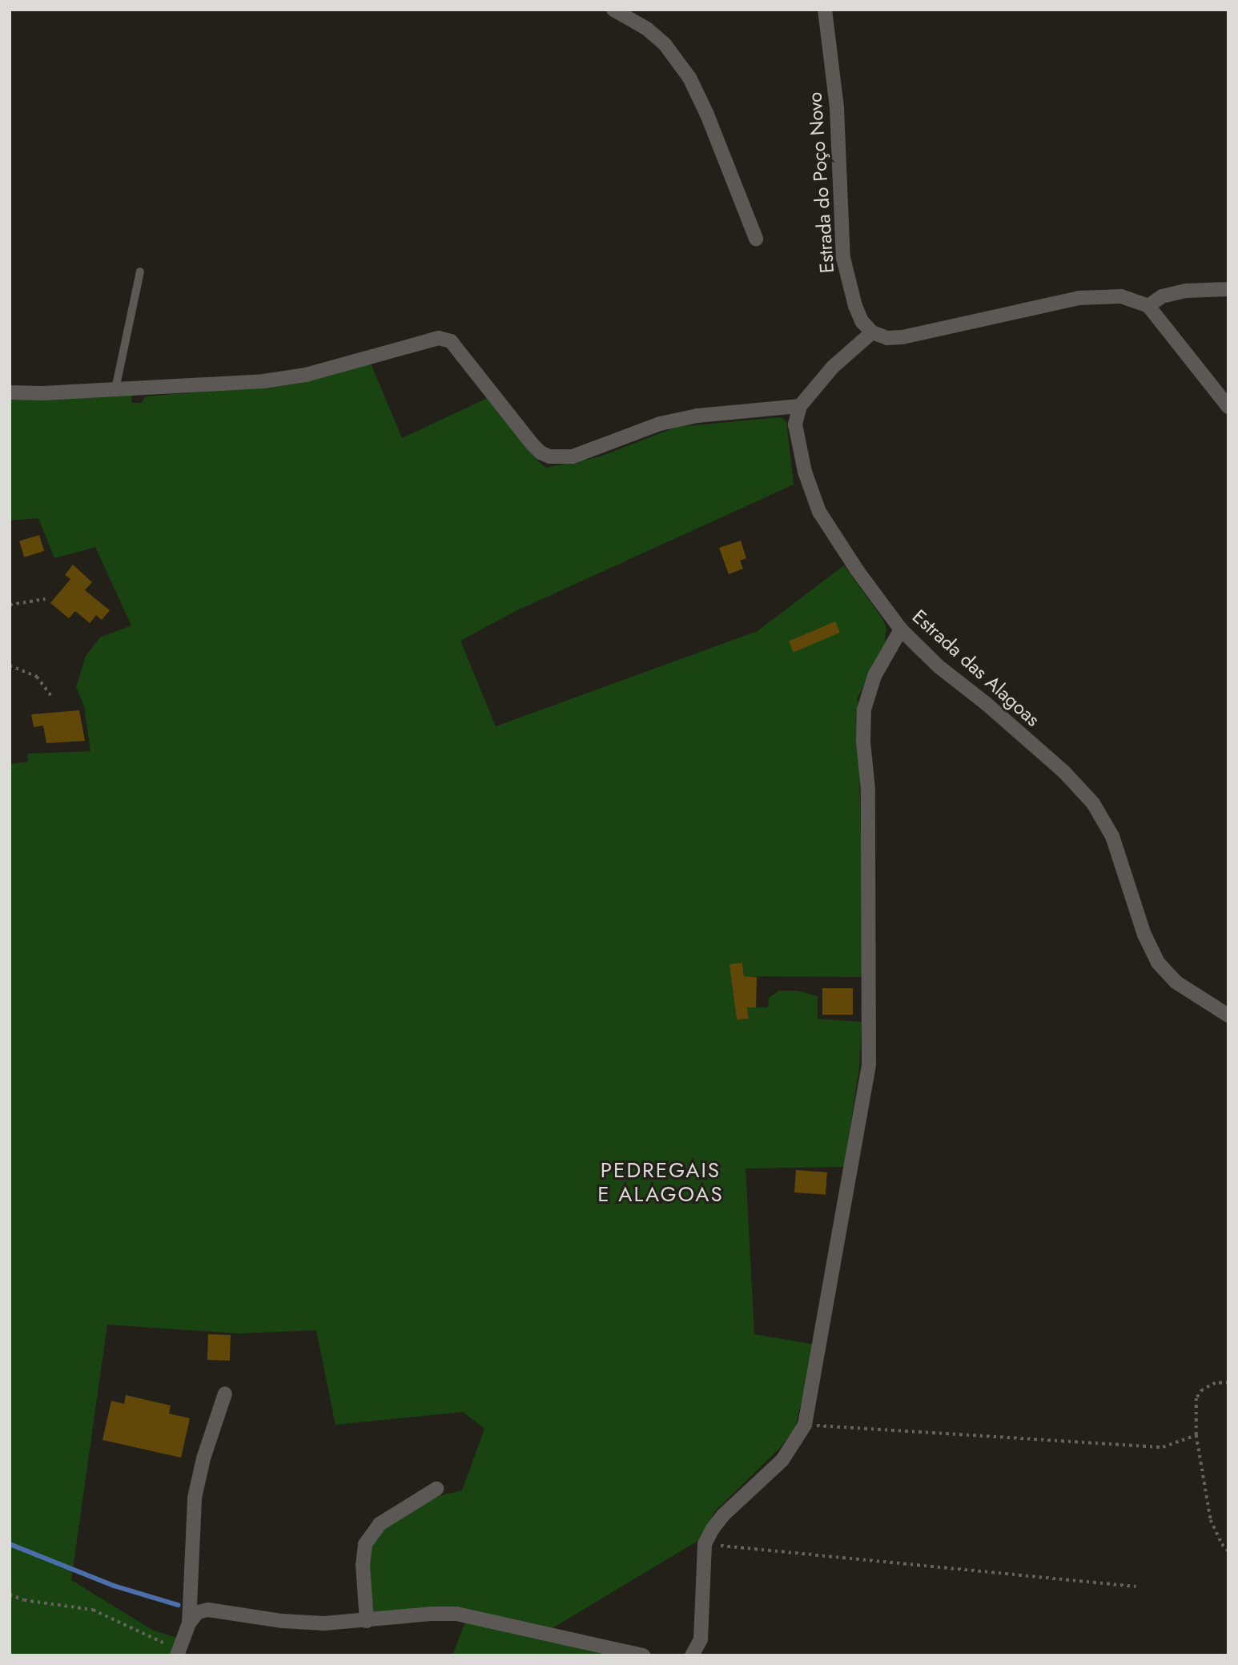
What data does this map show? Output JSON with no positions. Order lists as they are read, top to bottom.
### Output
{
  "streets": {
    "street": ["Estrada do Poço Novo", "Estrada das Alagoas"]
  },
  "districts": ["PEDREGAIS E ALAGOAS"]
}
